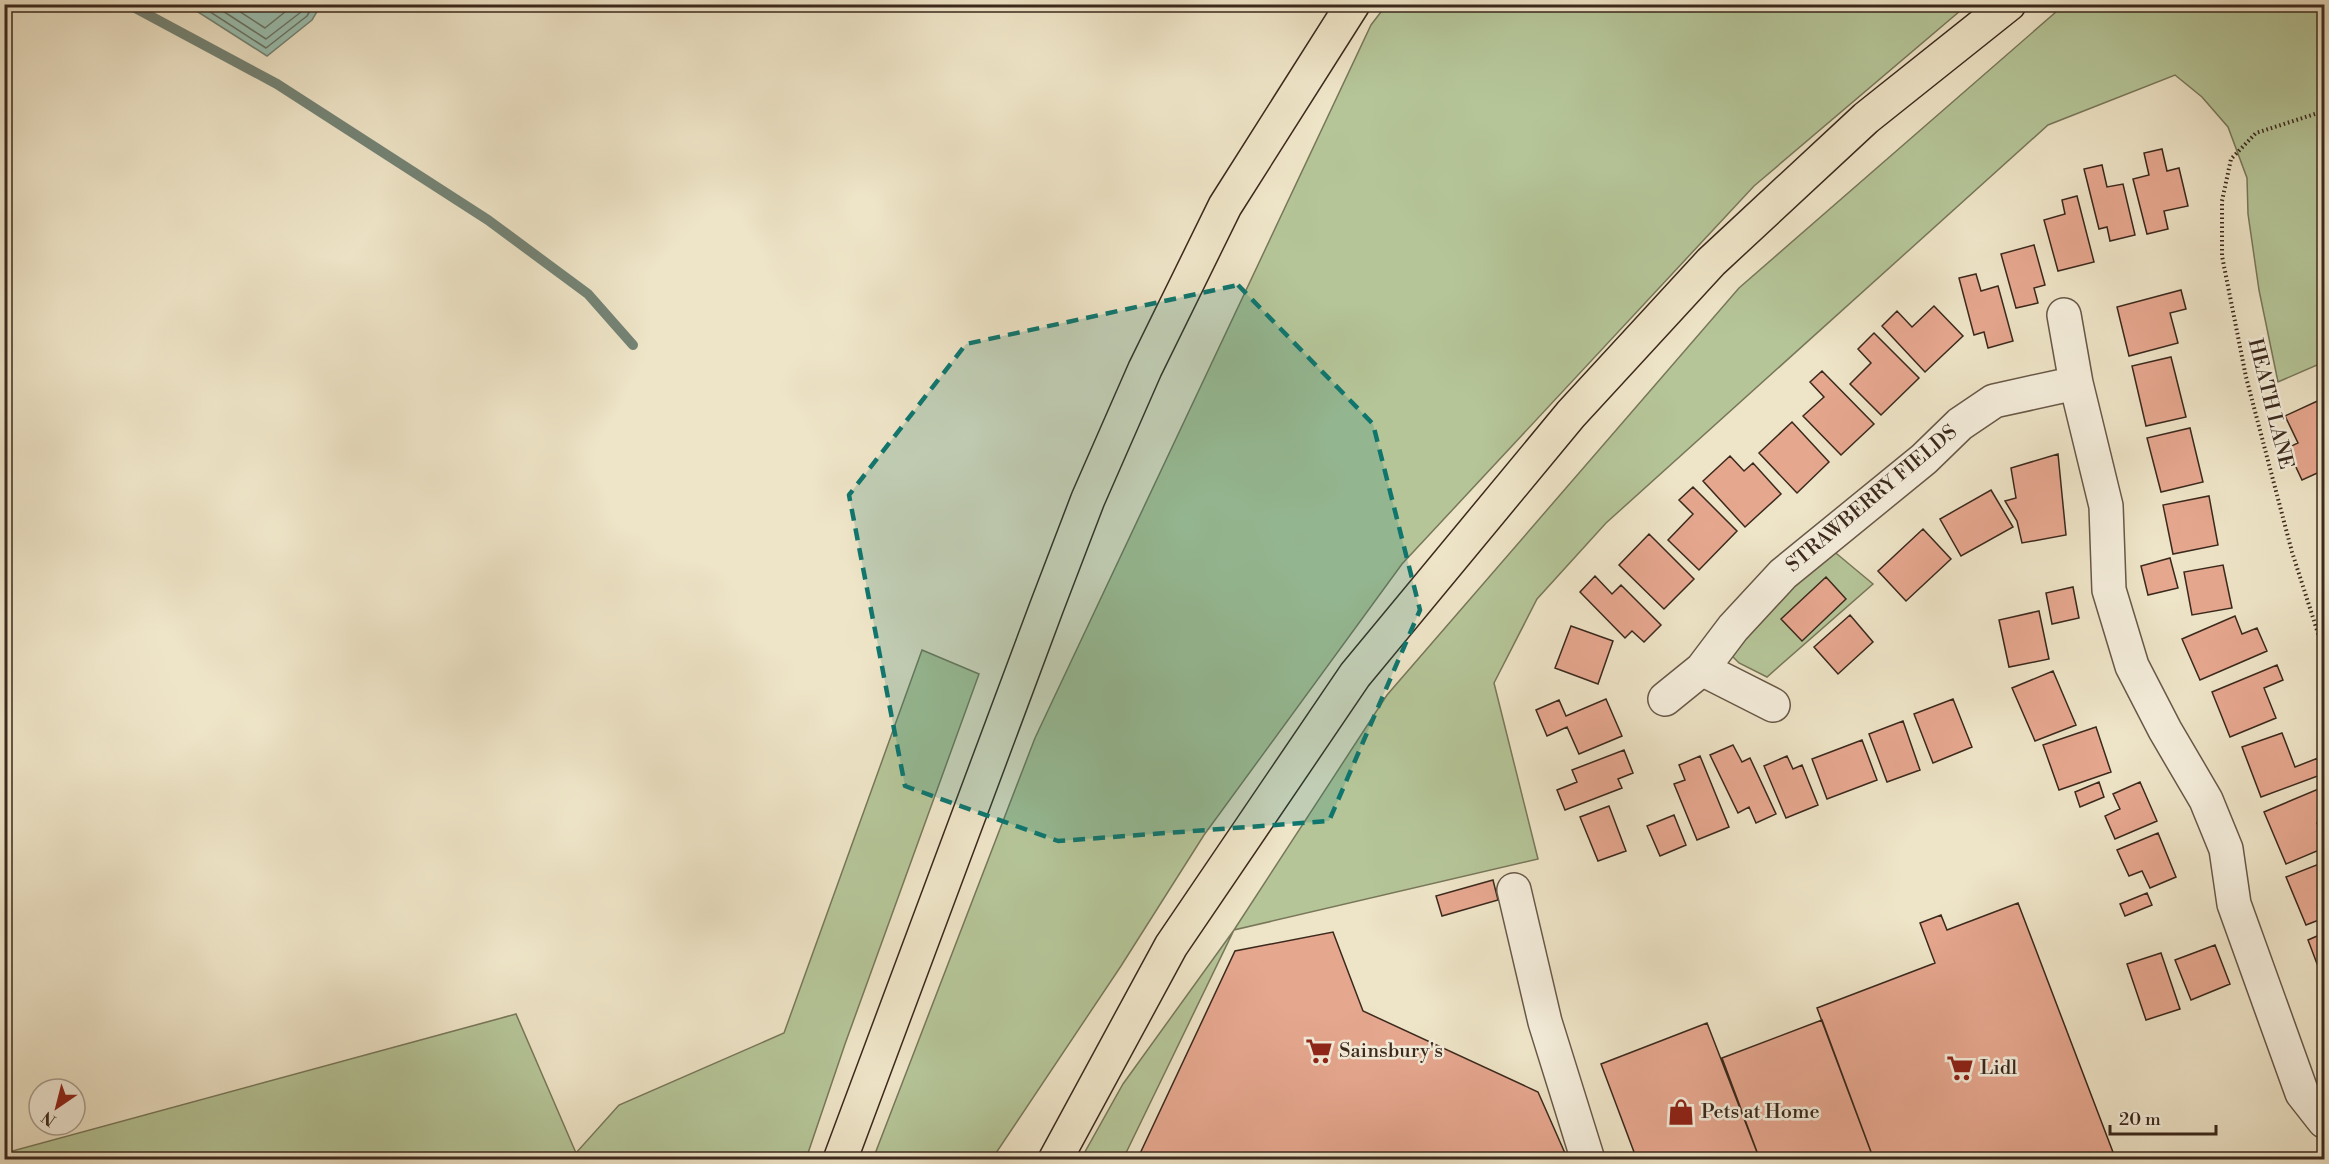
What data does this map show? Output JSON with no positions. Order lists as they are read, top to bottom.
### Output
{
  "streets": {
    "street": ["STRAWBERRY FIELDS"],
    "path": ["HEATH LANE"]
  },
  "places": {
    "supermarket": ["Sainsbury's", "Lidl"],
    "shop": ["Pets at Home"]
  },
  "scale_bar": "20 m",
  "north": "bottom left"
}
